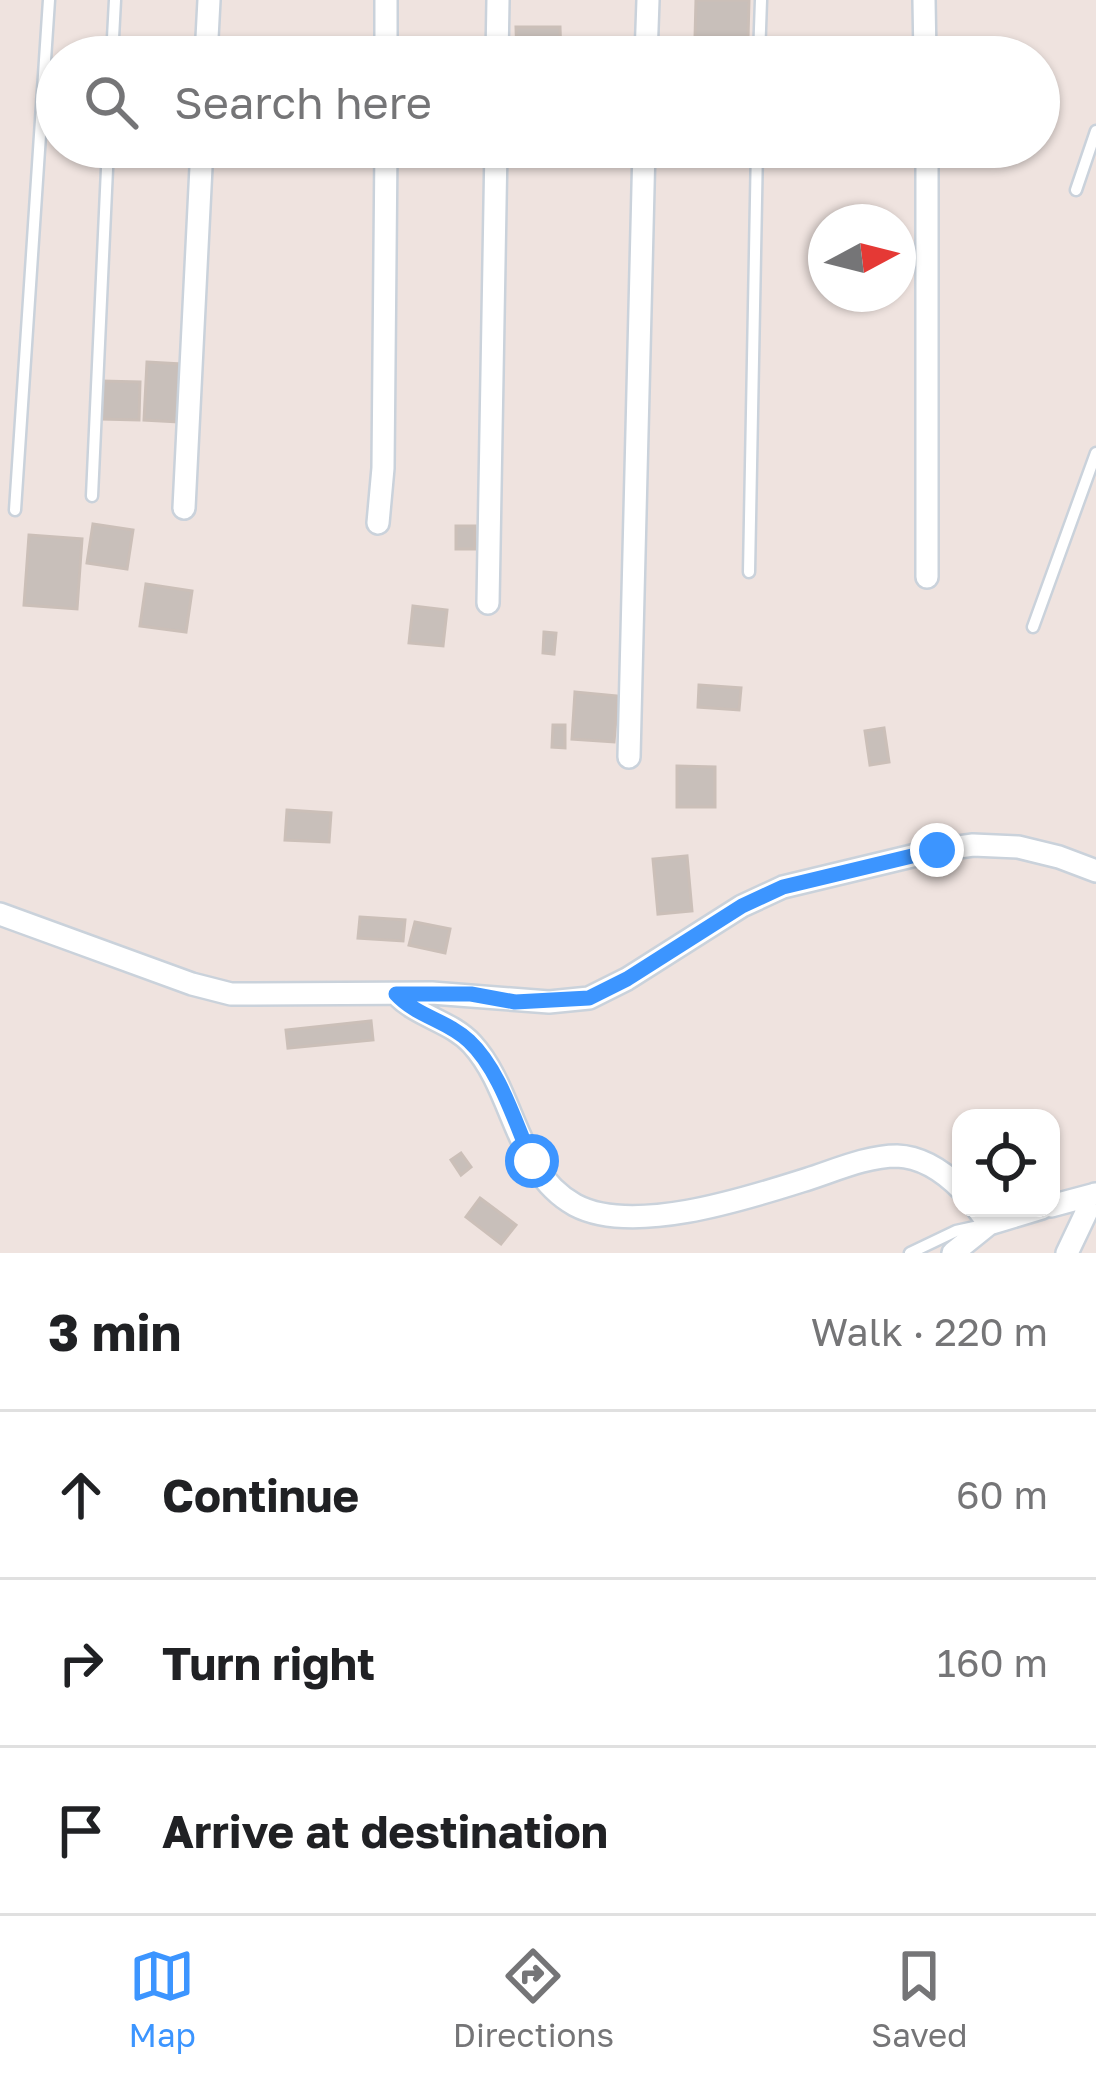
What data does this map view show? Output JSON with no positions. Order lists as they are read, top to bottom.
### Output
{
  "north": "right",
  "page": {
    "search": "Search here",
    "heading": ["3 min", "Walk · 220 m"],
    "list": [
      ["Continue", "60 m"],
      ["Turn right", "160 m"],
      "Arrive at destination"
    ],
    "nav": ["Map", "Directions", "Saved"]
  }
}
